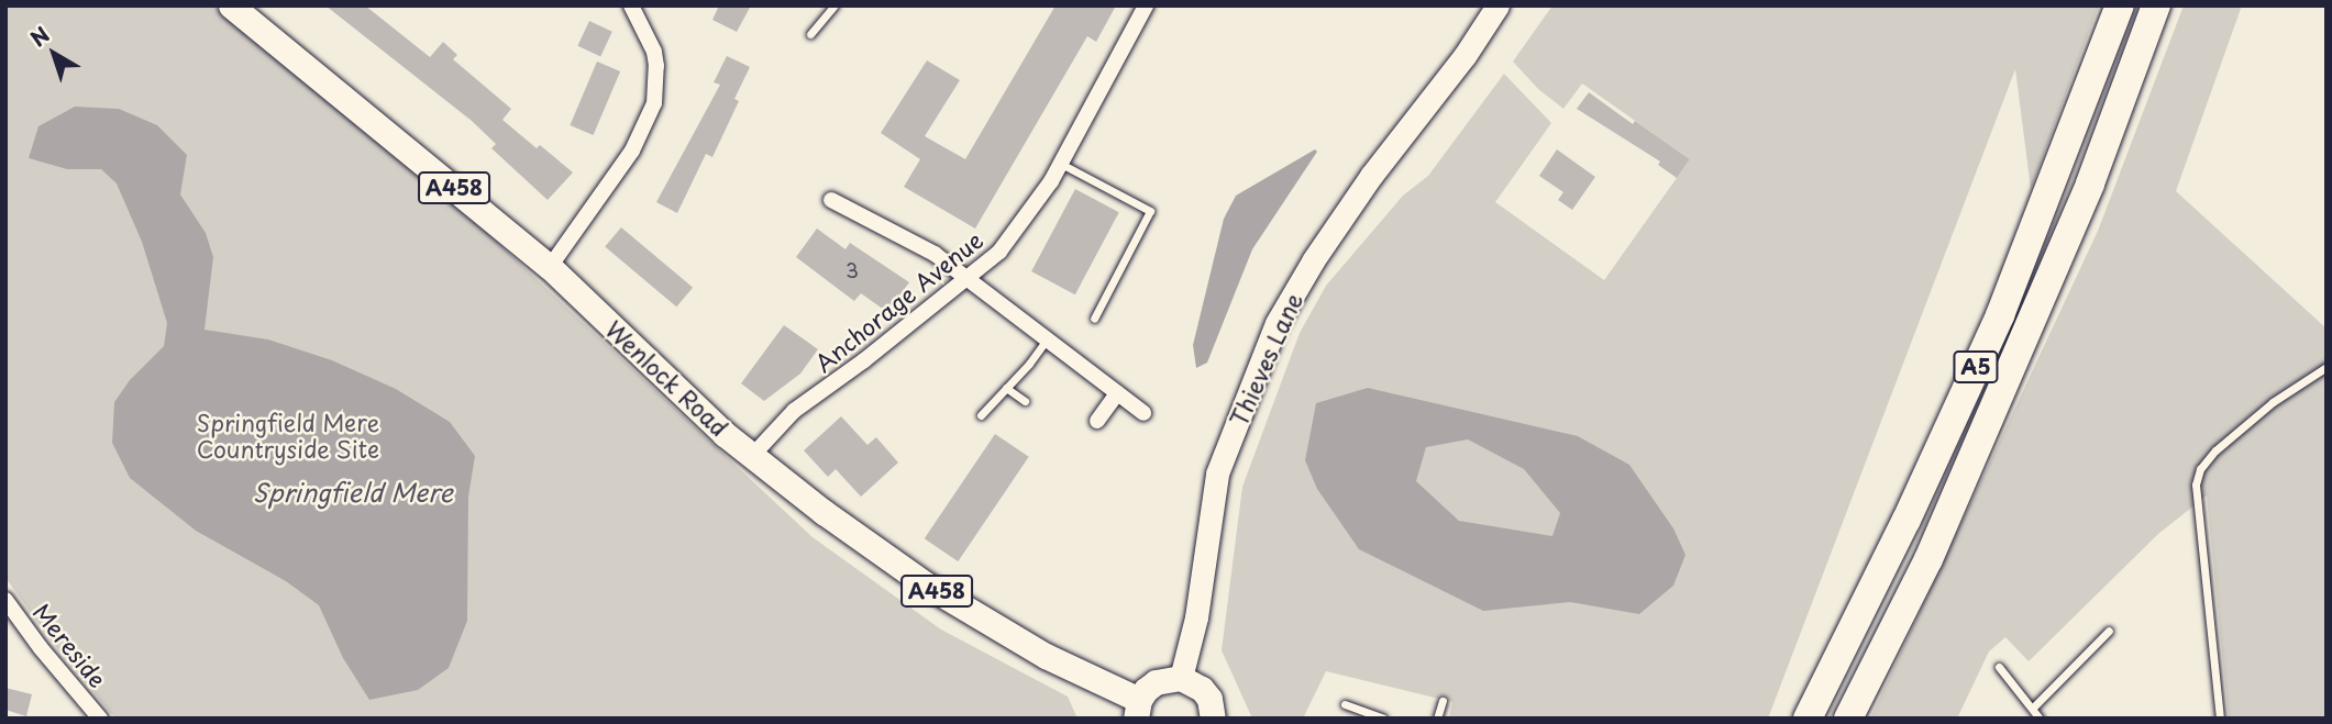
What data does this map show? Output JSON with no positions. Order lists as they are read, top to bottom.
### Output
{
  "streets": {
    "highway": ["A5"],
    "main road": ["A458", "Thieves Lane", "Wenlock Road"],
    "street": ["Anchorage Avenue", "Mereside"]
  },
  "crossings": [
    ["Anchorage Avenue", "Wenlock Road"]
  ],
  "water": ["Springfield Mere"],
  "parks": ["Springfield Mere Countryside Site"],
  "house_numbers": ["3"],
  "north": "top left"
}
